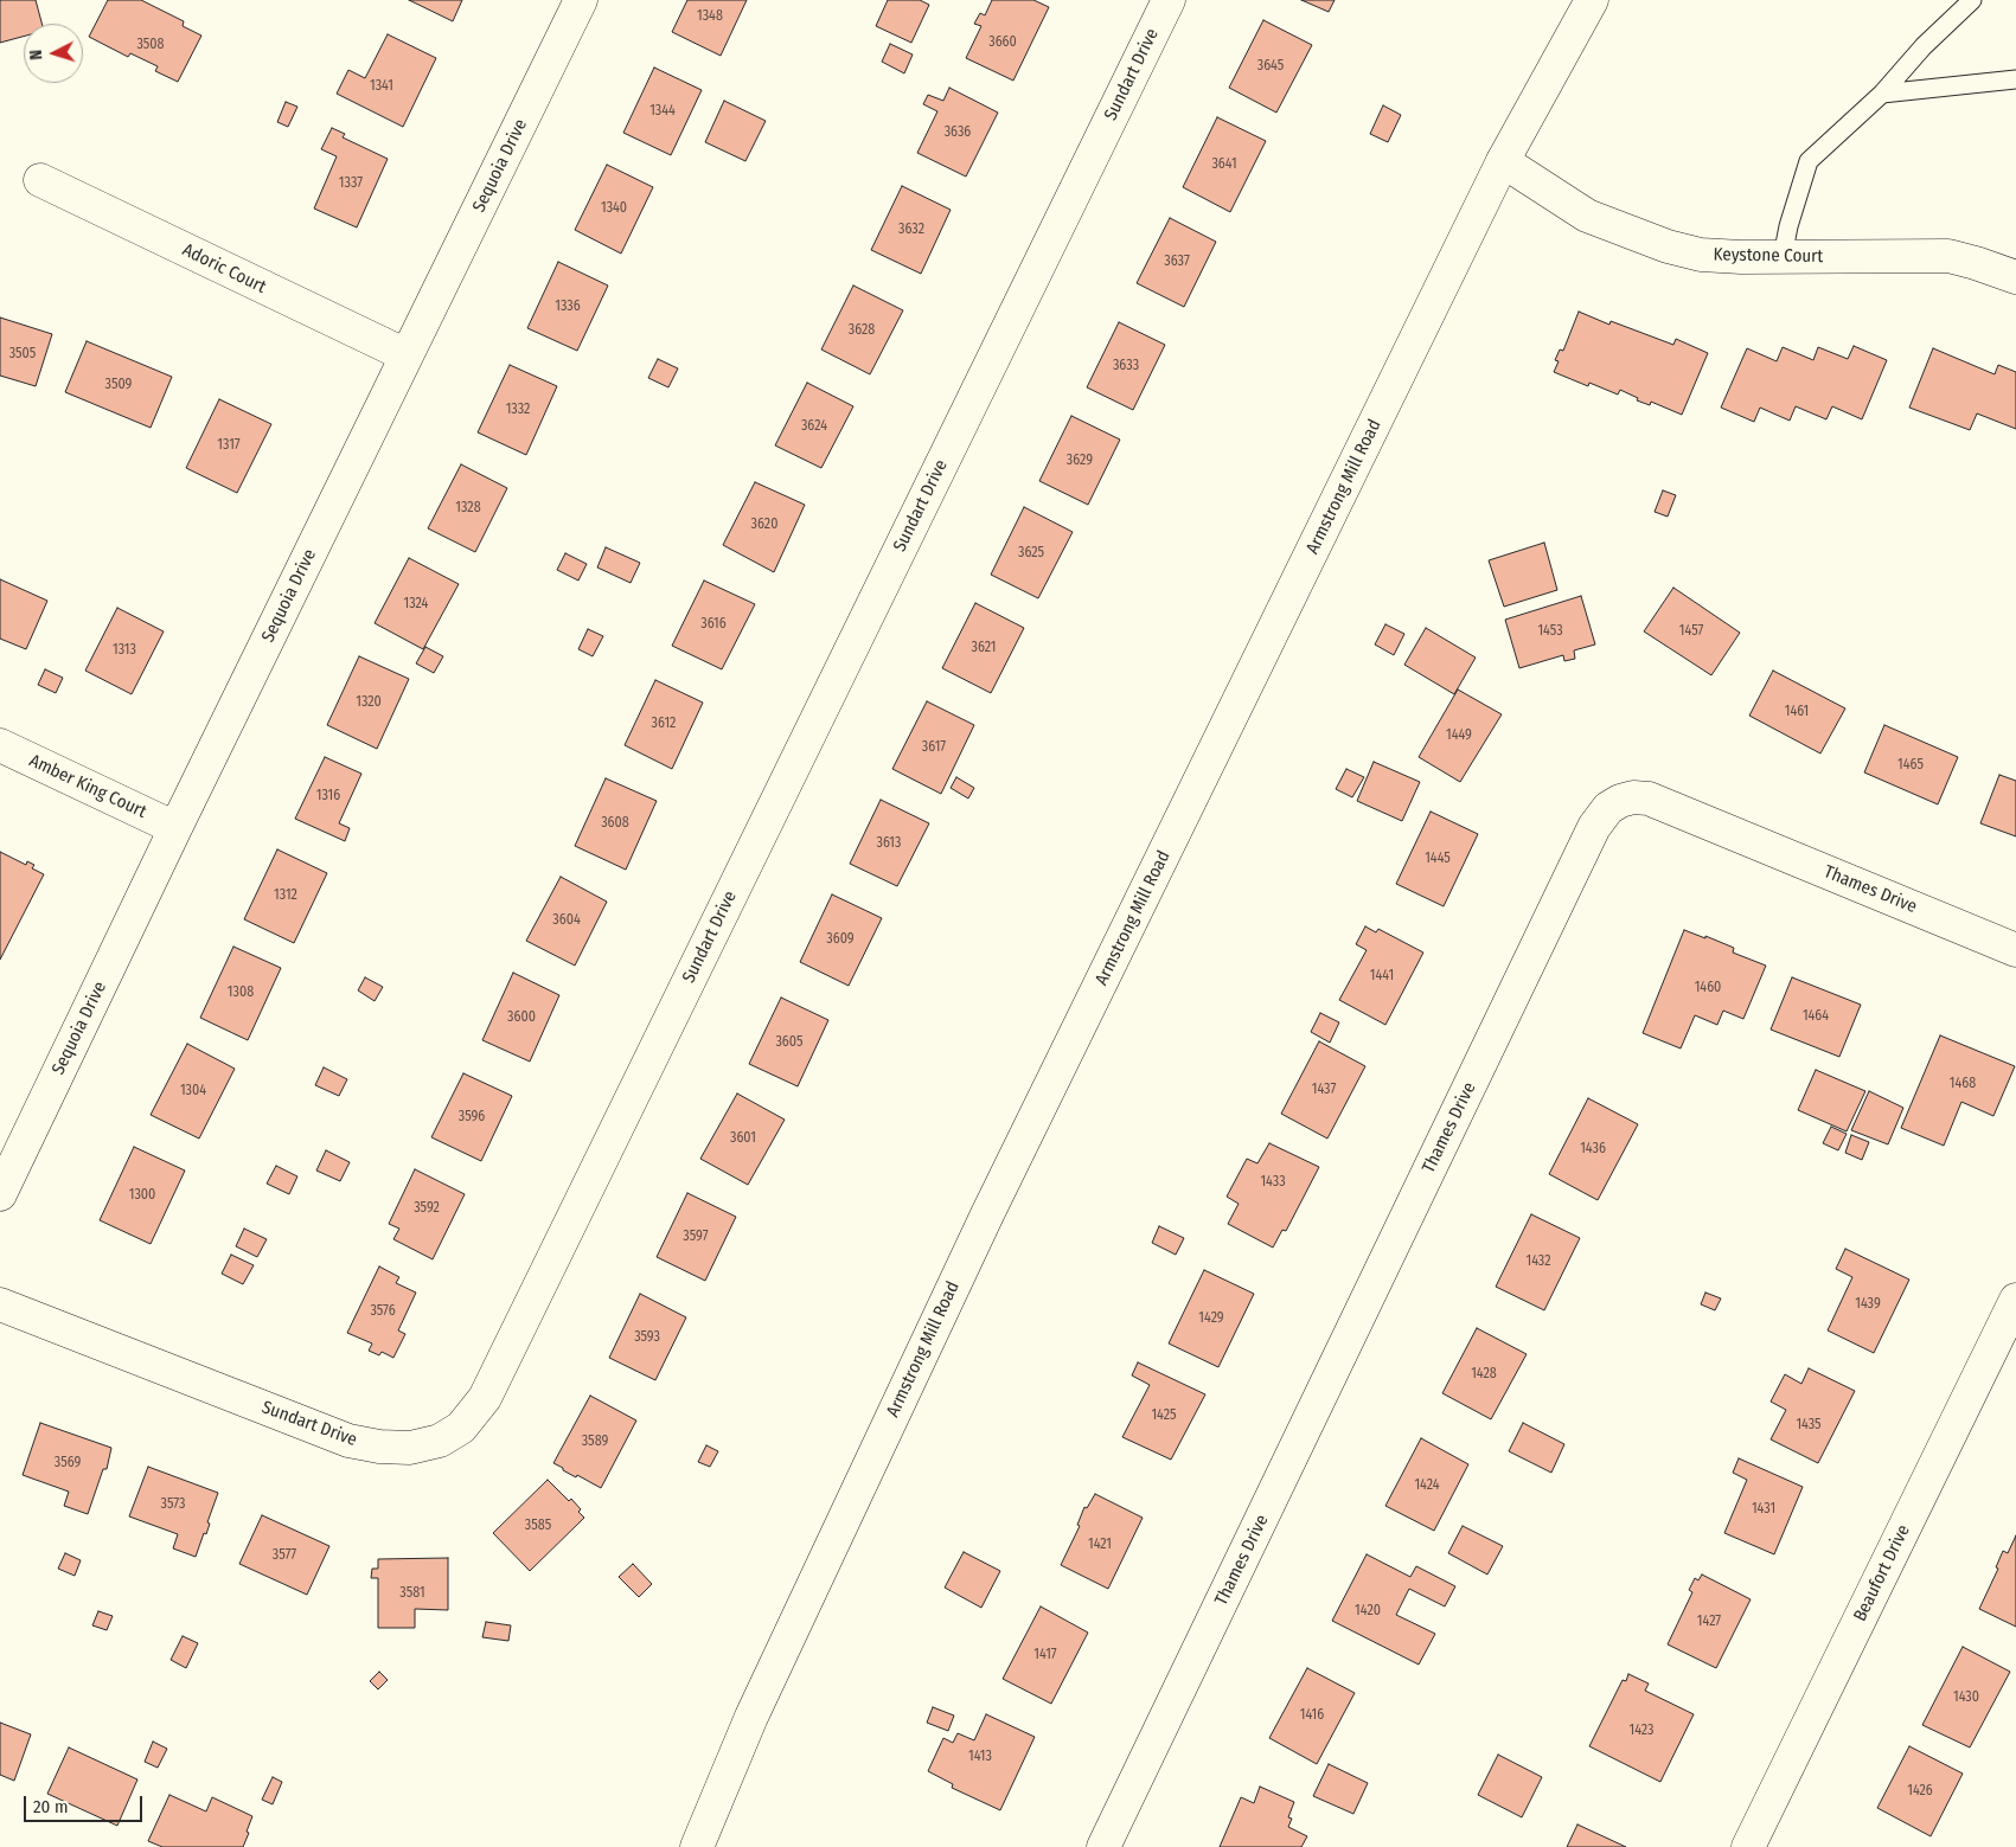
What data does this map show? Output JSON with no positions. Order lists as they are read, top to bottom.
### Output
{
  "streets": {
    "street": [
      "Sundart Drive",
      "Sequoia Drive",
      "Keystone Court",
      "Adoric Court",
      "Armstrong Mill Road",
      "Amber King Court",
      "Thames Drive",
      "Beaufort Drive"
    ]
  },
  "crossings": [
    ["Sequoia Drive", "Adoric Court"],
    ["Sequoia Drive", "Amber King Court"],
    ["Keystone Court", "Armstrong Mill Road"]
  ],
  "house_numbers": [
    "1348",
    "3660",
    "3508",
    "3645",
    "1341",
    "1344",
    "3636",
    "3641",
    "1337",
    "1340",
    "3632",
    "3637",
    "1336",
    "3628",
    "3505",
    "3633",
    "3509",
    "1332",
    "3624",
    "1317",
    "3629",
    "1328",
    "3620",
    "3625",
    "1324",
    "3616",
    "1453",
    "1457",
    "3621",
    "1313",
    "1320",
    "1461",
    "3612",
    "1449",
    "3617",
    "1465",
    "1316",
    "3608",
    "3613",
    "1445",
    "1312",
    "3604",
    "3609",
    "1441",
    "1460",
    "1308",
    "1464",
    "3600",
    "3605",
    "1468",
    "1437",
    "1304",
    "3596",
    "3601",
    "1436",
    "1433",
    "1300",
    "3592",
    "3597",
    "1432",
    "1439",
    "3576",
    "1429",
    "3593",
    "1428",
    "1425",
    "1435",
    "3589",
    "3569",
    "1424",
    "3573",
    "1431",
    "3585",
    "1421",
    "3577",
    "3581",
    "1420",
    "1427",
    "1417",
    "1430",
    "1416",
    "1423",
    "1413",
    "1426"
  ],
  "scale_bar": "20 m",
  "north": "left"
}
